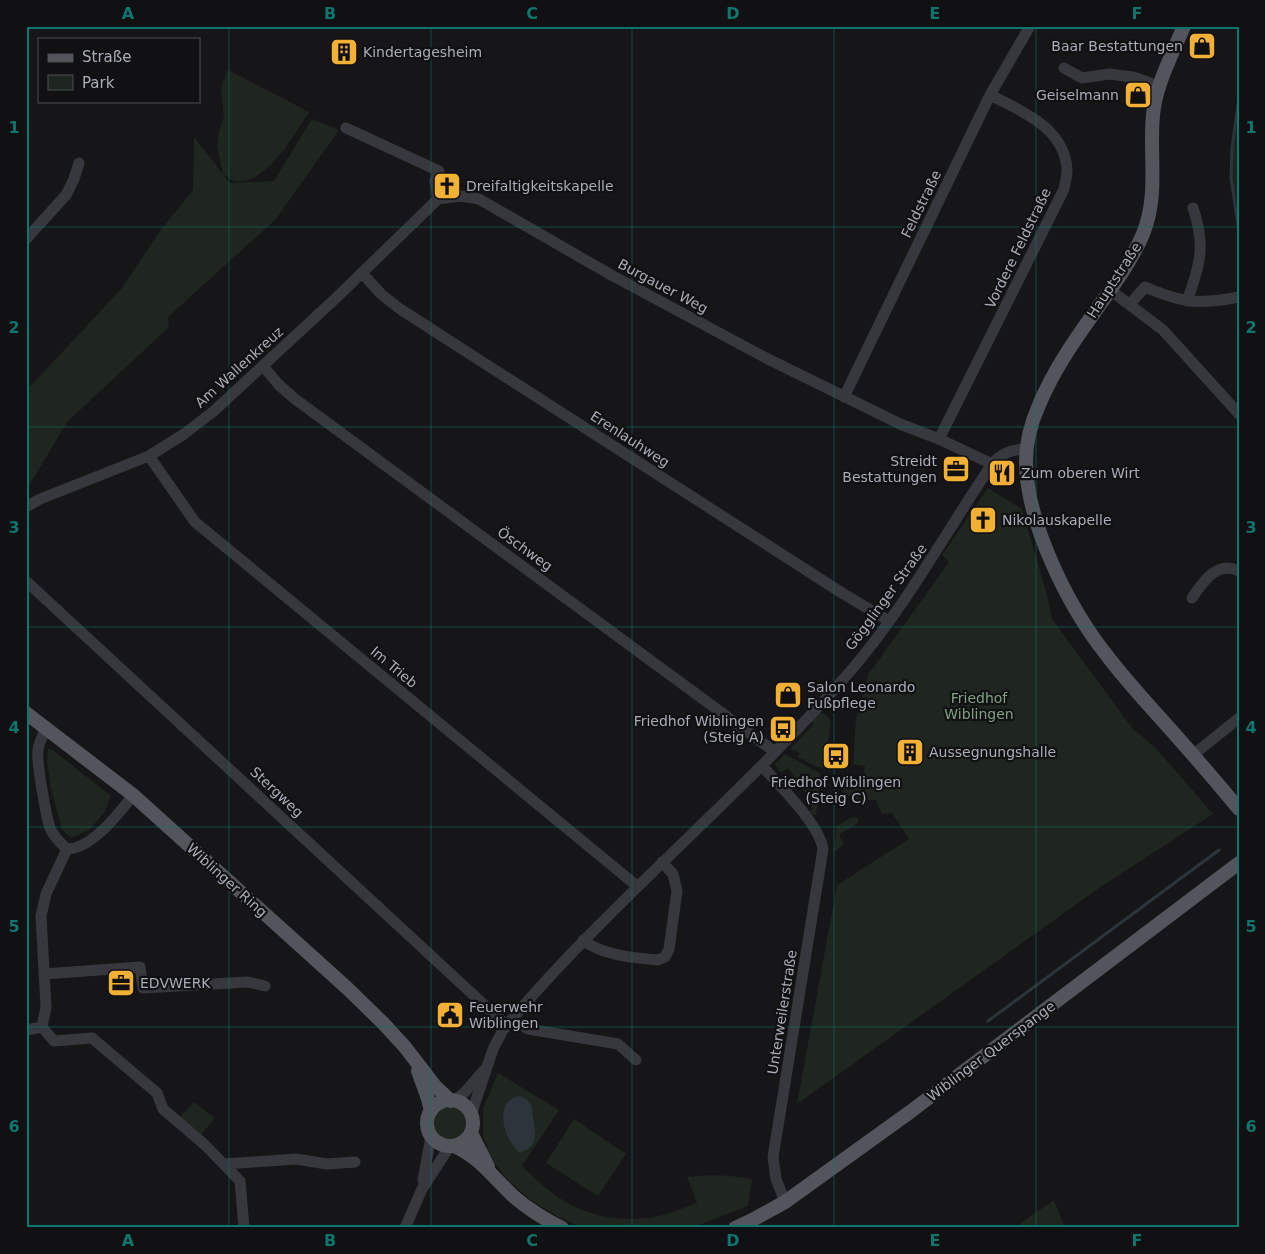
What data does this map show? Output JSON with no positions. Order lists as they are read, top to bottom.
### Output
{
  "streets": {
    "main road": ["Hauptstraße", "Wiblinger Ring", "Wiblinger Querspange"],
    "street": [
      "Feldstraße",
      "Vordere Feldstraße",
      "Burgauer Weg",
      "Am Wallenkreuz",
      "Erenlauhweg",
      "Öschweg",
      "Gögglinger Straße",
      "Im Trieb",
      "Stergweg",
      "Unterweilerstraße"
    ]
  },
  "crossings": [
    ["Feldstraße", "Vordere Feldstraße"],
    ["Feldstraße", "Burgauer Weg"],
    ["Vordere Feldstraße", "Burgauer Weg"],
    ["Hauptstraße", "Gögglinger Straße"],
    ["Burgauer Weg", "Am Wallenkreuz"],
    ["Burgauer Weg", "Gögglinger Straße"],
    ["Am Wallenkreuz", "Erenlauhweg"],
    ["Am Wallenkreuz", "Öschweg"],
    ["Am Wallenkreuz", "Im Trieb"],
    ["Erenlauhweg", "Gögglinger Straße"],
    ["Öschweg", "Gögglinger Straße"],
    ["Gögglinger Straße", "Im Trieb"],
    ["Gögglinger Straße", "Stergweg"],
    ["Gögglinger Straße", "Wiblinger Ring"],
    ["Gögglinger Straße", "Unterweilerstraße"],
    ["Unterweilerstraße", "Wiblinger Querspange"]
  ],
  "parks": ["Friedhof Wiblingen"],
  "places": {
    "shop": ["Baar Bestattungen", "Geiselmann", "Salon Leonardo Fußpflege"],
    "building": ["Kindertagesheim", "Aussegnungshalle"],
    "church": ["Dreifaltigkeitskapelle", "Nikolauskapelle"],
    "office": ["Streidt Bestattungen", "EDVWERK"],
    "restaurant": ["Zum oberen Wirt"],
    "bus stop": ["Friedhof Wiblingen (Steig A)", "Friedhof Wiblingen (Steig C)"],
    "public building": ["Feuerwehr Wiblingen"]
  },
  "legend": ["Straße", "Park"],
  "grid": {
    "columns": [
      "A",
      "B",
      "C",
      "D",
      "E",
      "F"
    ],
    "rows": [
      "1",
      "2",
      "3",
      "4",
      "5",
      "6"
    ]
  }
}
